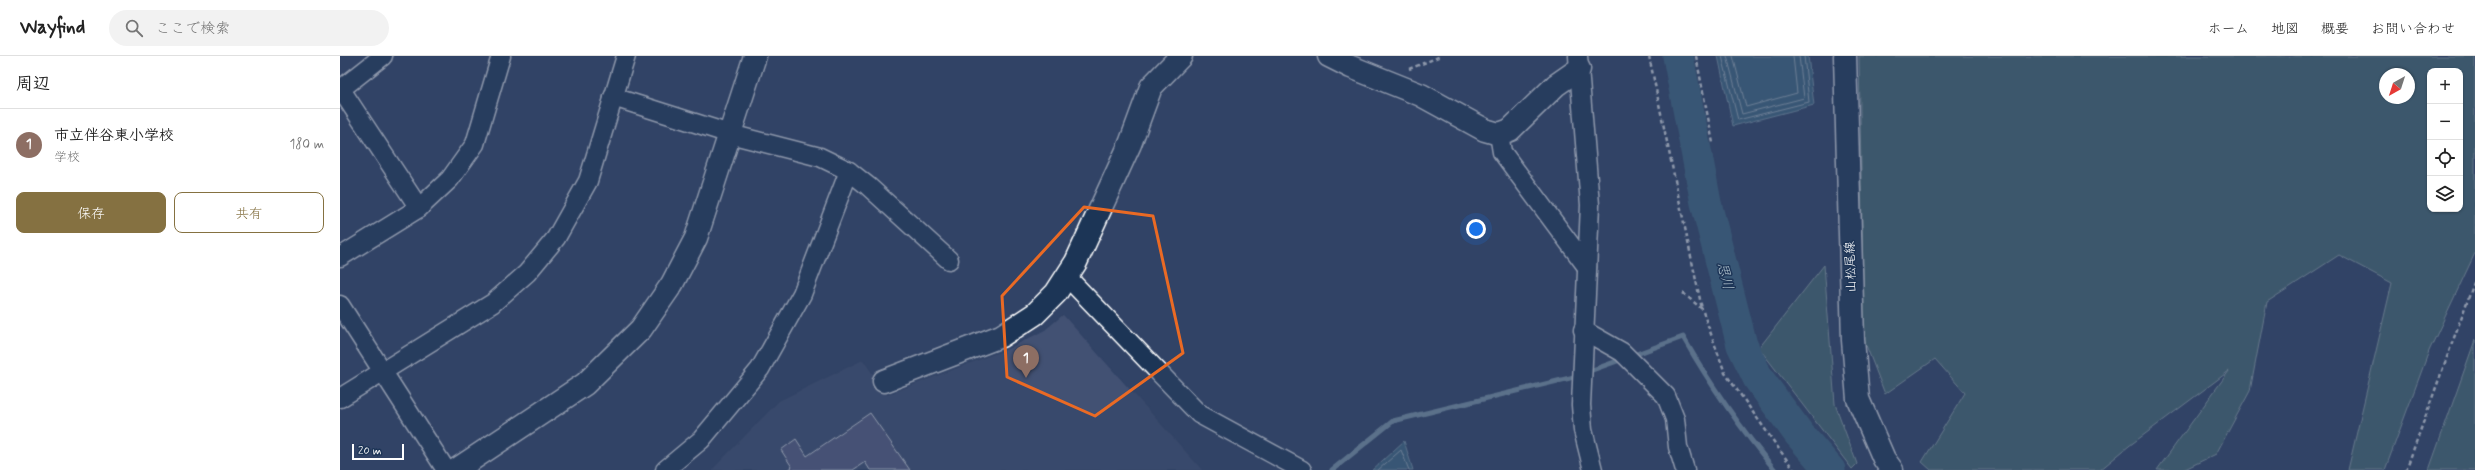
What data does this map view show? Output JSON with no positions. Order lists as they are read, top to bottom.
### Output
{
  "streets": {
    "street": ["山松尾線"]
  },
  "water": ["思川"],
  "scale_bar": "20 m",
  "north": "bottom left",
  "page": {
    "header": "Wayfind",
    "search": "ここで検索",
    "nav": [
      "ホーム",
      "地図",
      "概要",
      "お問い合わせ"
    ],
    "heading": "周辺",
    "map_buttons": ["+", "−"],
    "list": [
      {
        "mark": "1",
        "name": "市立伴谷東小学校",
        "note": "学校",
        "value": "180 m"
      }
    ],
    "buttons": ["保存", "共有"],
    "pins": "1",
    "scale": "20 m"
  }
}
